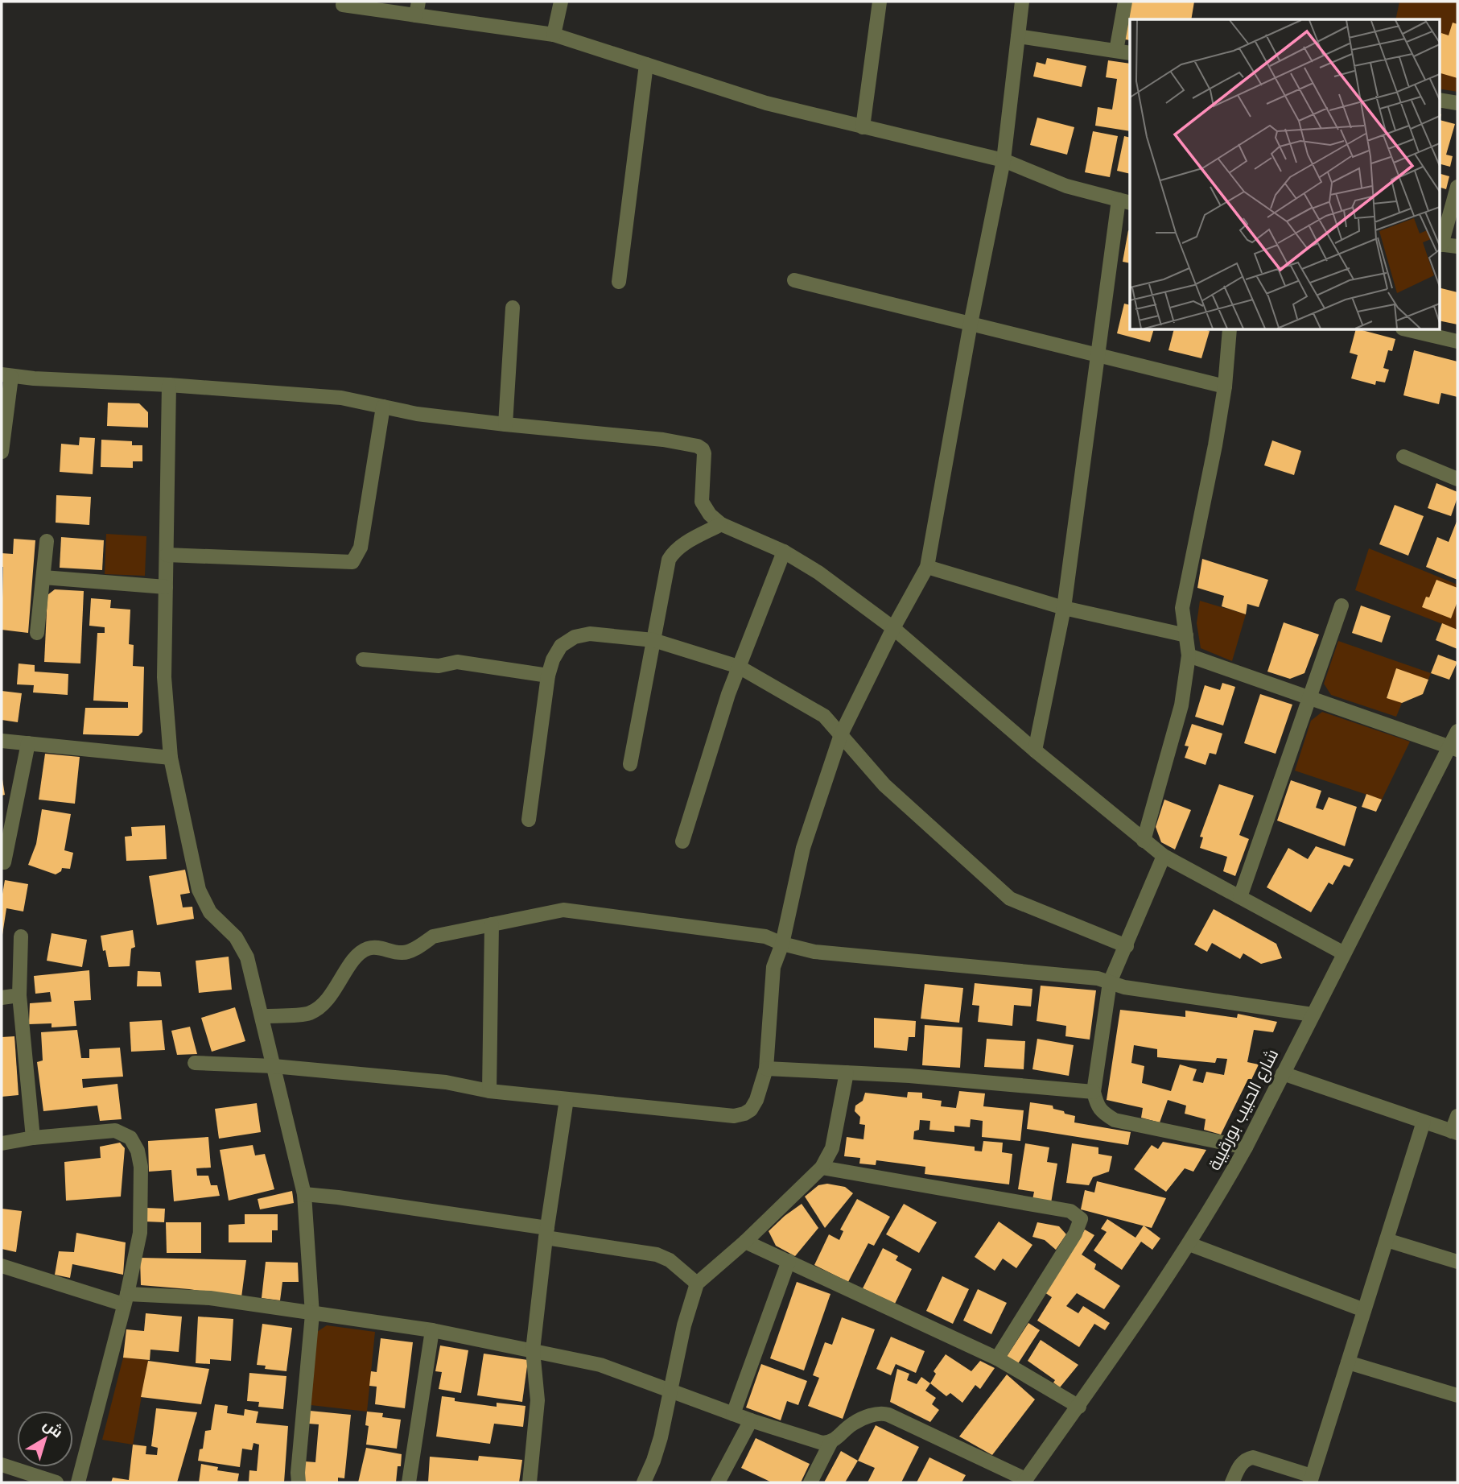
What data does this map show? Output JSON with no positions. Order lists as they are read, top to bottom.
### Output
{
  "streets": {
    "street": ["شارع الحبيب بورقيبة"]
  },
  "north": "top right"
}
